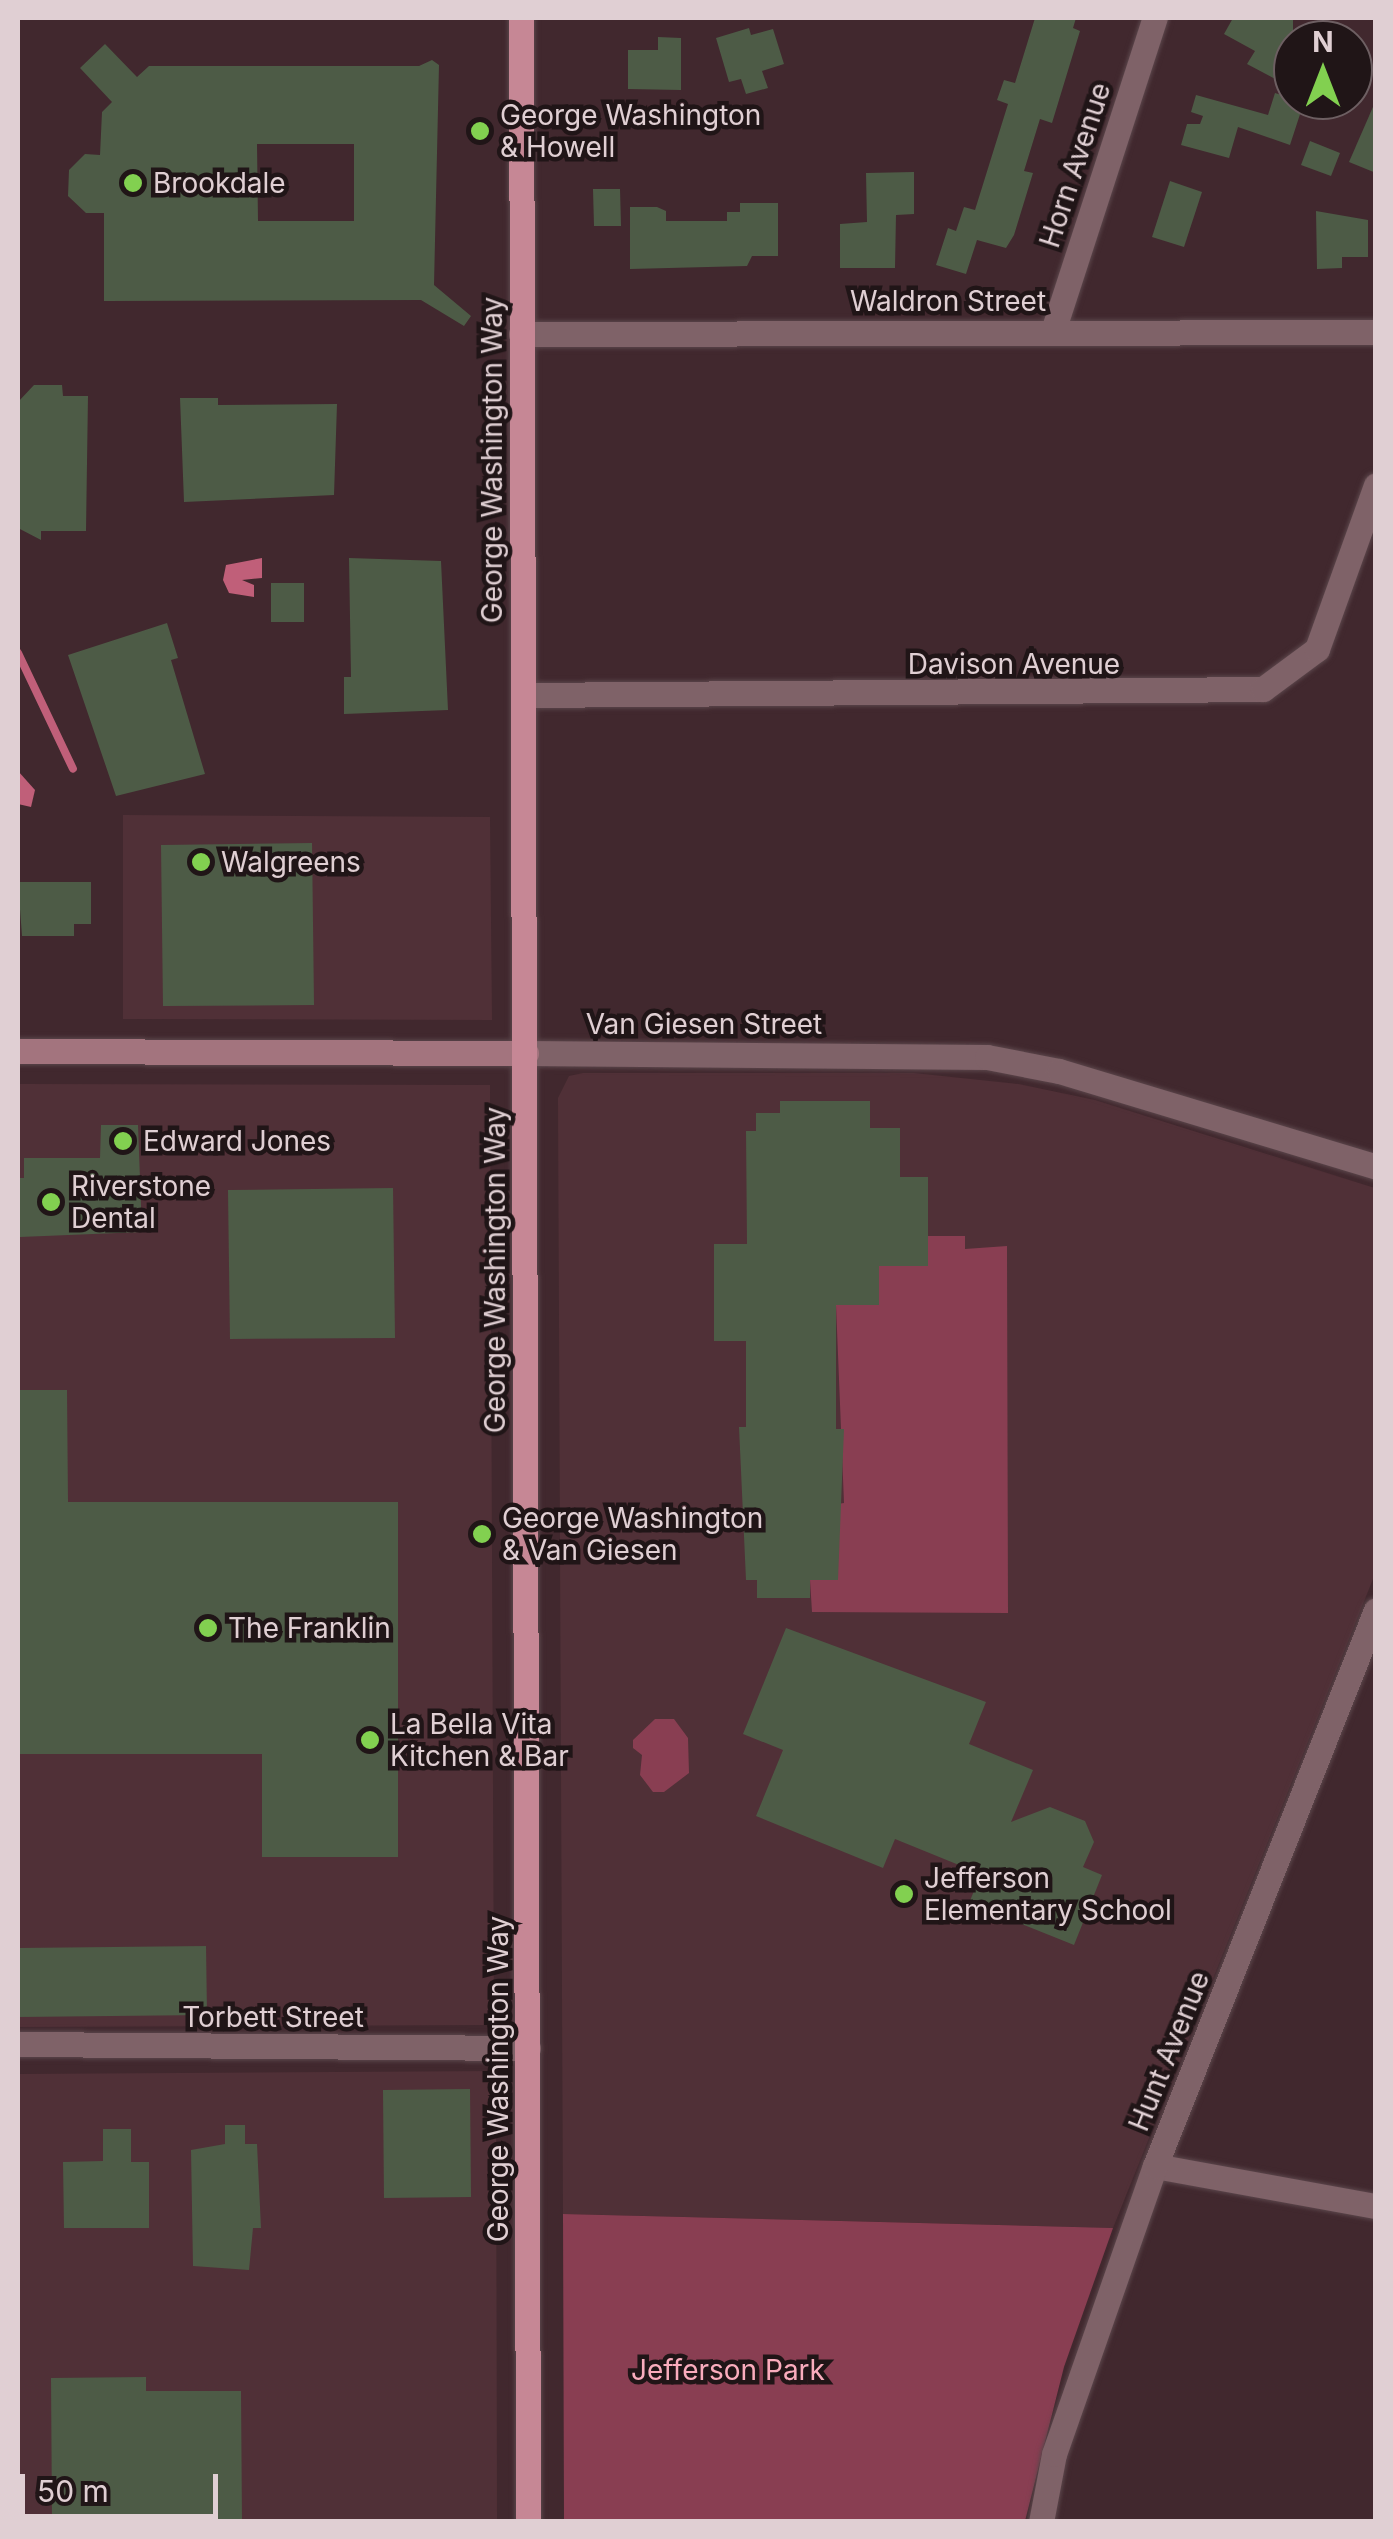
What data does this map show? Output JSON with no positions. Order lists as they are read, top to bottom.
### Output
{
  "streets": {
    "main road": ["George Washington Way", "Van Giesen Street"],
    "street": [
      "Horn Avenue",
      "Waldron Street",
      "Davison Avenue",
      "Torbett Street",
      "Hunt Avenue"
    ]
  },
  "crossings": [
    ["Horn Avenue", "Waldron Street"],
    ["Waldron Street", "George Washington Way"],
    ["George Washington Way", "Davison Avenue"],
    ["George Washington Way", "Van Giesen Street"],
    ["George Washington Way", "Torbett Street"]
  ],
  "parks": ["Jefferson Park"],
  "places": [
    "George Washington & Howell",
    "Brookdale",
    "Walgreens",
    "Edward Jones",
    "Riverstone Dental",
    "George Washington & Van Giesen",
    "The Franklin",
    "La Bella Vita Kitchen & Bar",
    "Jefferson Elementary School"
  ],
  "scale_bar": "50 m",
  "north": "top"
}
